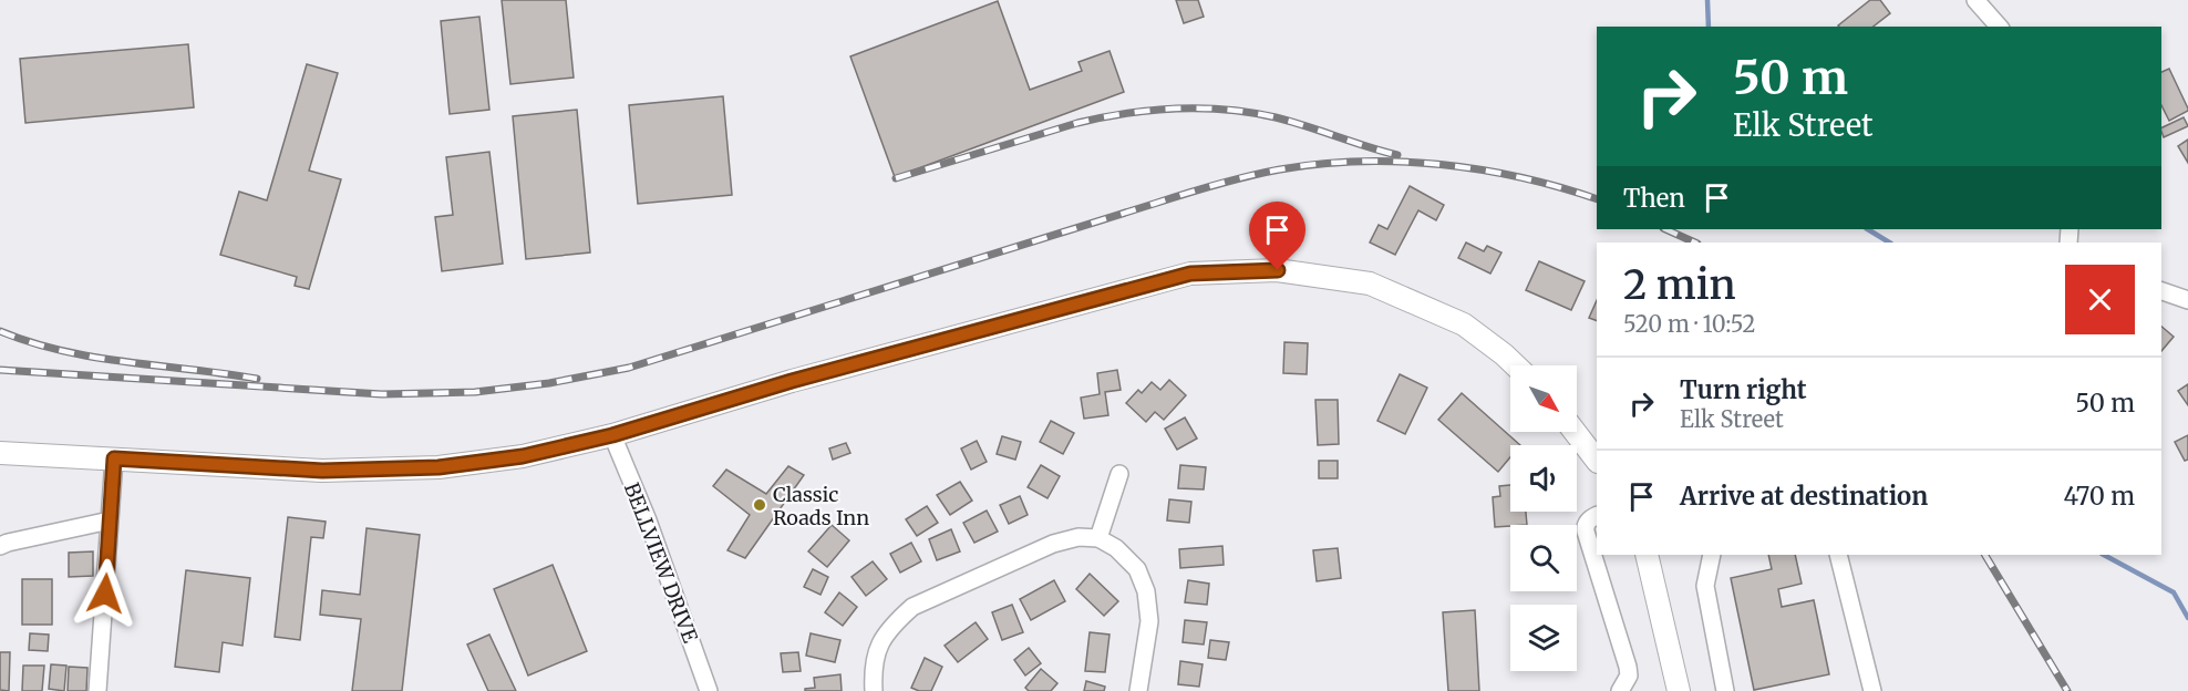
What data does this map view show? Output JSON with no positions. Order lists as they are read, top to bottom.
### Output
{
  "streets": {
    "street": ["BELLVIEW DRIVE"]
  },
  "places": ["Classic Roads Inn"],
  "north": "bottom right",
  "page": {
    "turn": ["50 m", "Elk Street"],
    "then": "Then",
    "heading": ["2 min", "520 m · 10:52"],
    "list": [
      {
        "name": "Turn right",
        "note": "Elk Street",
        "value": "50 m"
      },
      {
        "name": "Arrive at destination",
        "value": "470 m"
      }
    ]
  }
}
